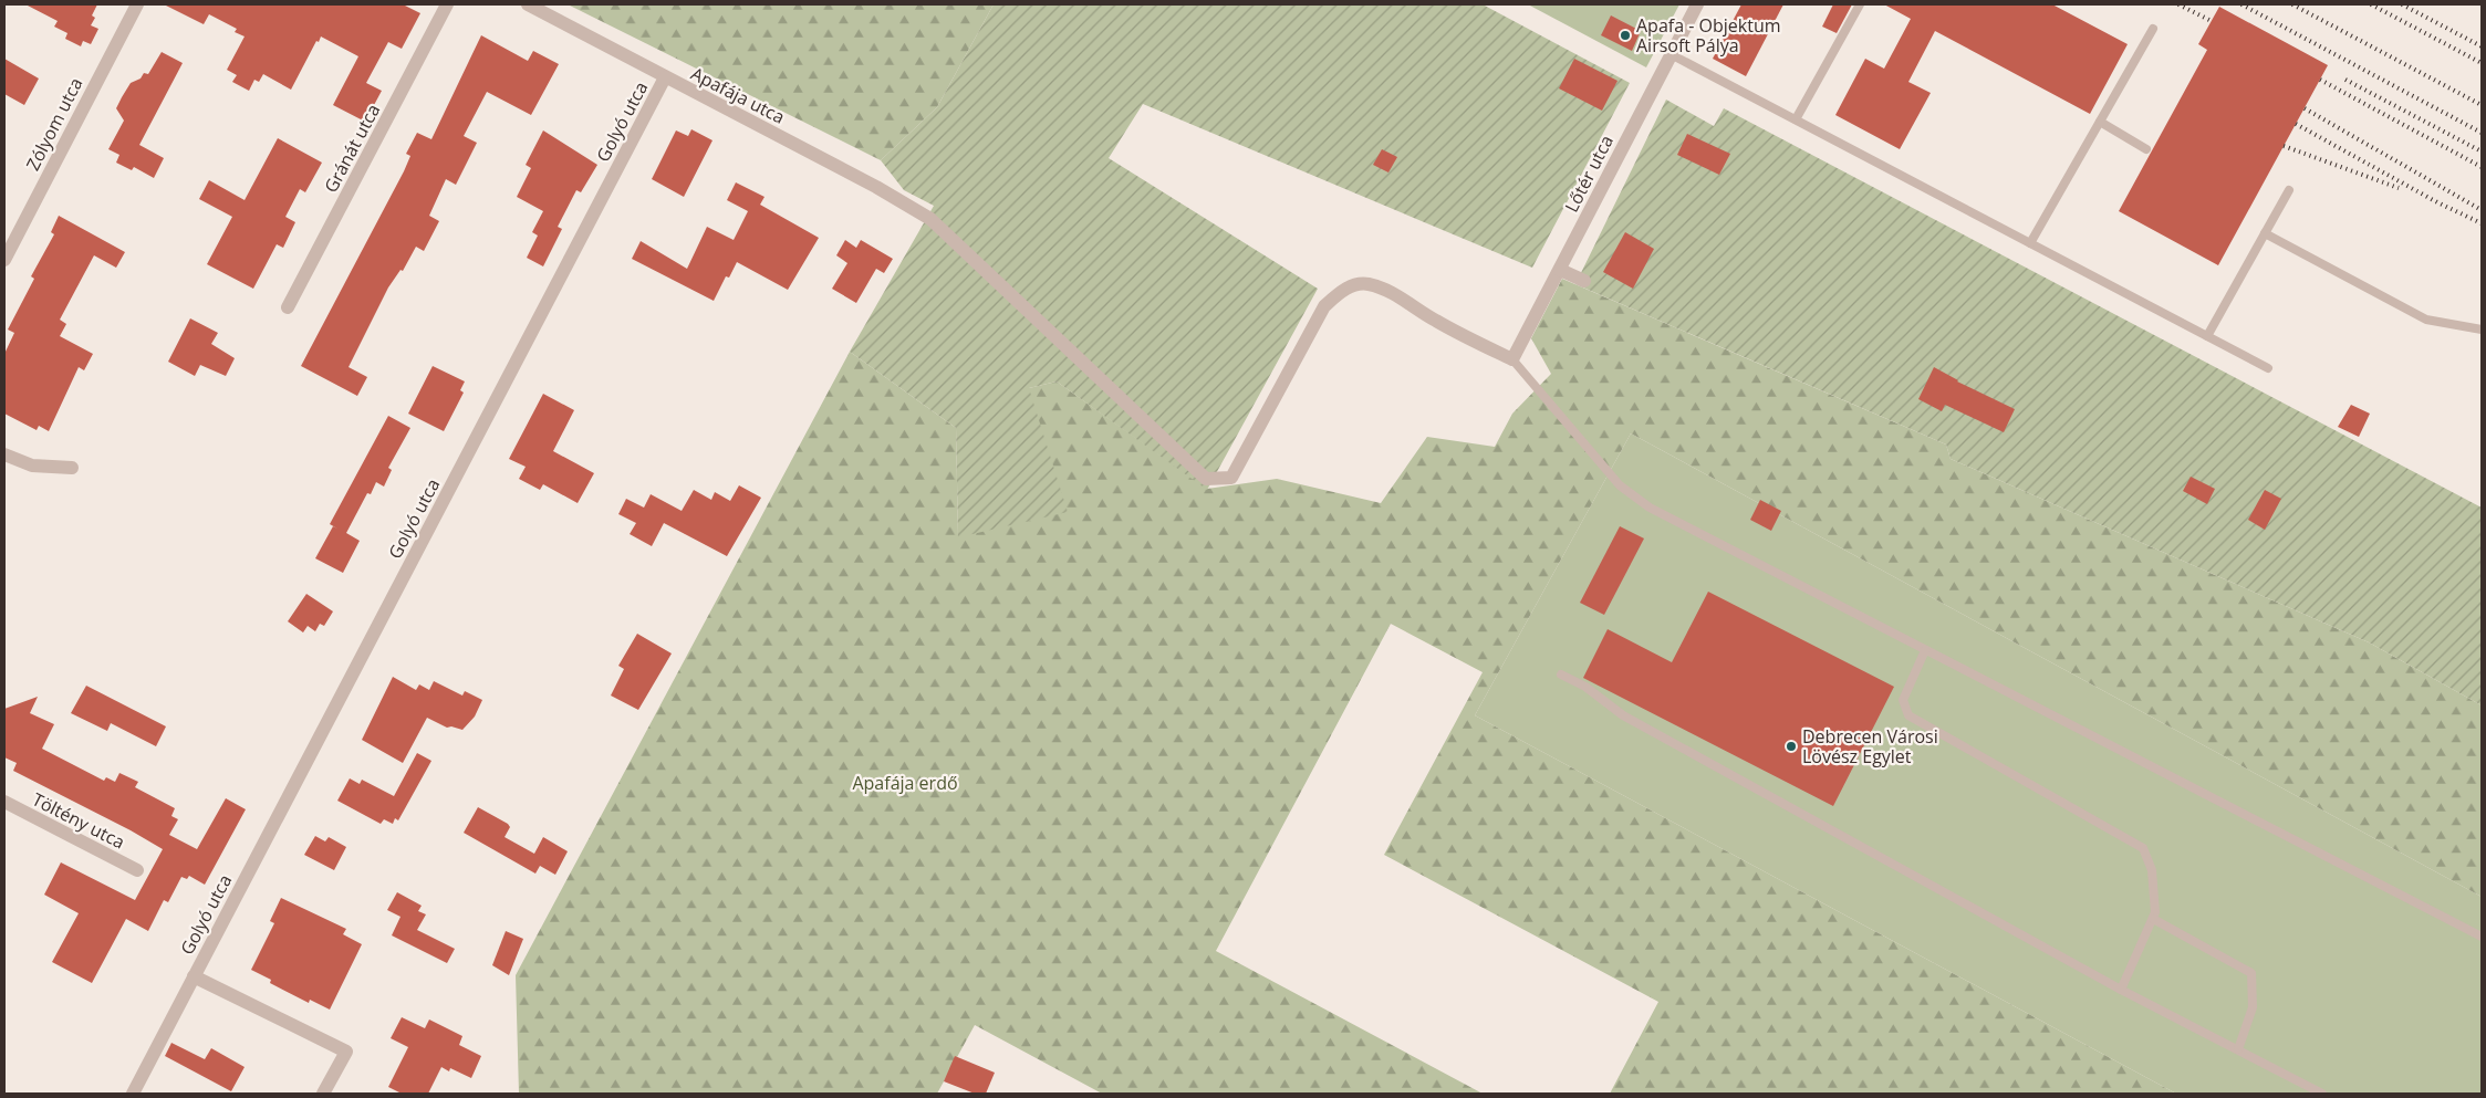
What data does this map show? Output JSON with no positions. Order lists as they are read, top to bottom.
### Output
{
  "streets": {
    "street": [
      "Apafája utca",
      "Golyó utca",
      "Zólyom utca",
      "Gránát utca",
      "Lőtér utca",
      "Töltény utca"
    ]
  },
  "crossings": [
    ["Apafája utca", "Golyó utca"],
    ["Apafája utca", "Lőtér utca"]
  ],
  "parks": ["Apafája erdő"],
  "places": ["Apafa - Objektum Airsoft Pálya", "Debrecen Városi Lövész Egylet"]
}
